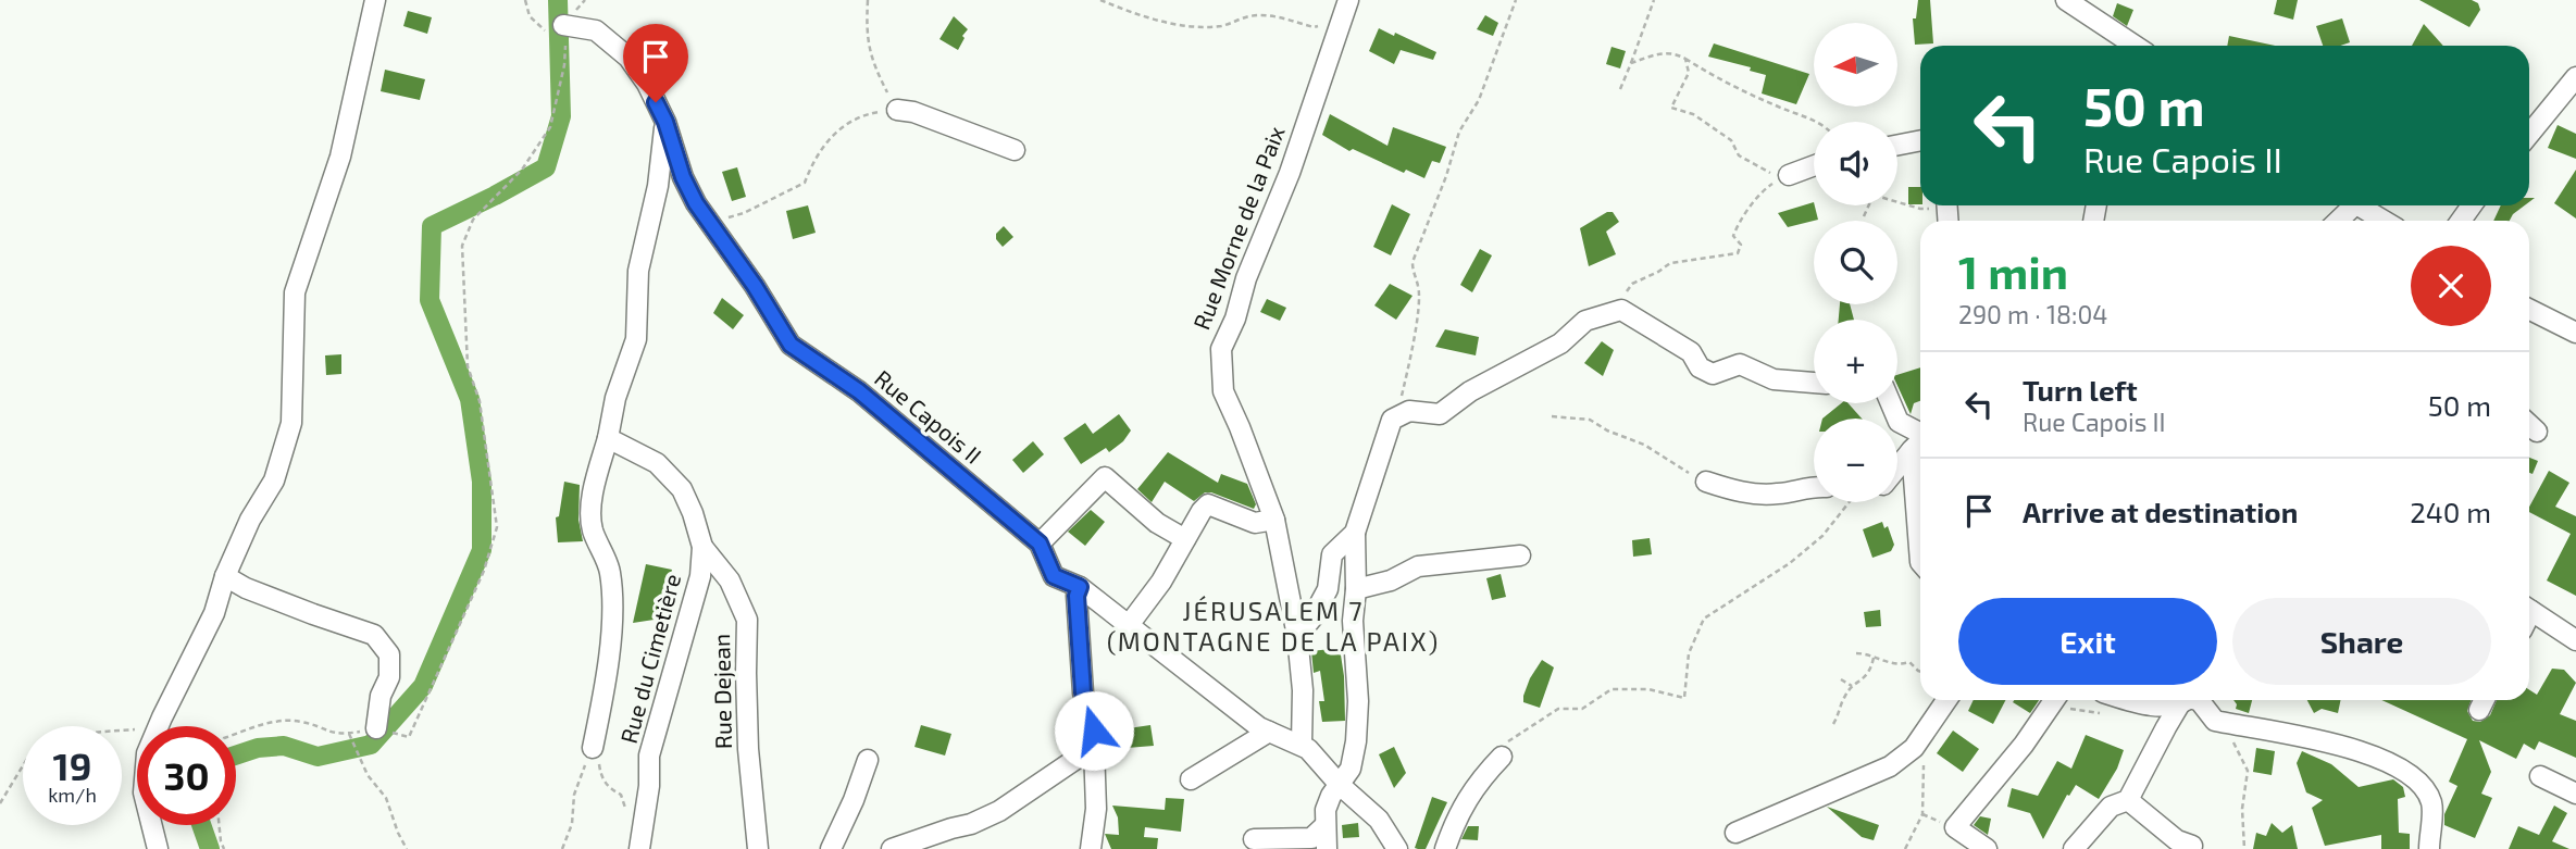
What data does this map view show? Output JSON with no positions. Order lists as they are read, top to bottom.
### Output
{
  "streets": {
    "street": [
      "Rue Morne de la Paix",
      "Rue Capois II",
      "Rue du Cimetière",
      "Rue Dejean"
    ]
  },
  "crossings": [
    ["Rue Morne de la Paix", "Rue Capois II"],
    ["Rue du Cimetière", "Rue Dejean"]
  ],
  "districts": ["JÉRUSALEM 7 (MONTAGNE DE LA PAIX)"],
  "north": "left",
  "page": {
    "map_buttons": ["+", "−"],
    "turn": ["50 m", "Rue Capois II"],
    "heading": ["1 min", "290 m · 18:04"],
    "list": [
      {
        "name": "Turn left",
        "note": "Rue Capois II",
        "value": "50 m"
      },
      {
        "name": "Arrive at destination",
        "value": "240 m"
      }
    ],
    "buttons": ["Exit", "Share"],
    "speed": "19 km/h",
    "limit": "30"
  }
}
